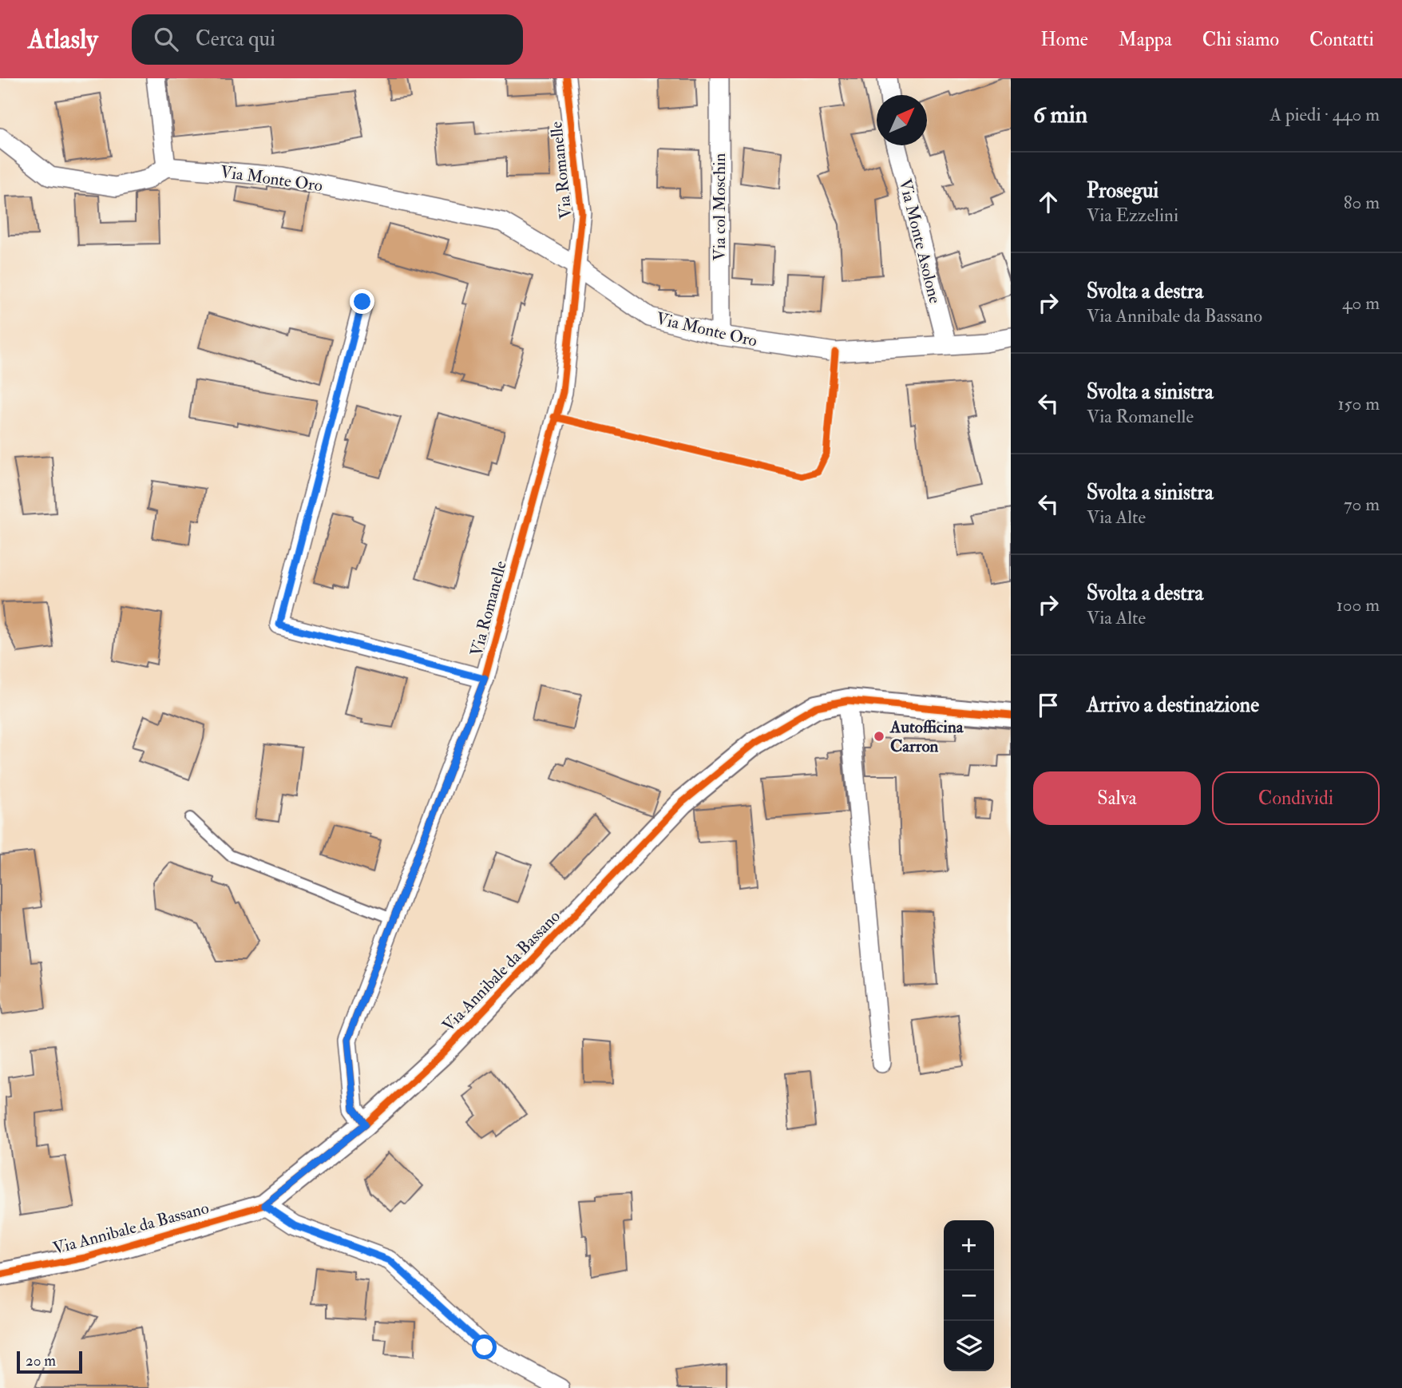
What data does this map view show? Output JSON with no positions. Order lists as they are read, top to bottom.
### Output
{
  "streets": {
    "street": [
      "Via Romanelle",
      "Via Monte Oro",
      "Via col Moschin",
      "Via Monte Asolone",
      "Via Annibale da Bassano"
    ]
  },
  "crossings": [
    ["Via Romanelle", "Via Monte Oro"],
    ["Via Romanelle", "Via Annibale da Bassano"],
    ["Via Monte Oro", "Via col Moschin"],
    ["Via Monte Oro", "Via Monte Asolone"]
  ],
  "places": ["Autofficina Carron"],
  "scale_bar": "20 m",
  "north": "top right",
  "page": {
    "header": "Atlasly",
    "search": "Cerca qui",
    "nav": [
      "Home",
      "Mappa",
      "Chi siamo",
      "Contatti"
    ],
    "heading": ["6 min", "A piedi · 440 m"],
    "list": [
      ["Prosegui", "Via Ezzelini", "80 m"],
      ["Svolta a destra", "Via Annibale da Bassano", "40 m"],
      ["Svolta a sinistra", "Via Romanelle", "150 m"],
      ["Svolta a sinistra", "Via Alte", "70 m"],
      ["Svolta a destra", "Via Alte", "100 m"],
      "Arrivo a destinazione"
    ],
    "buttons": ["Salva", "Condividi"],
    "map_buttons": ["+", "−"],
    "scale": "20 m"
  }
}
